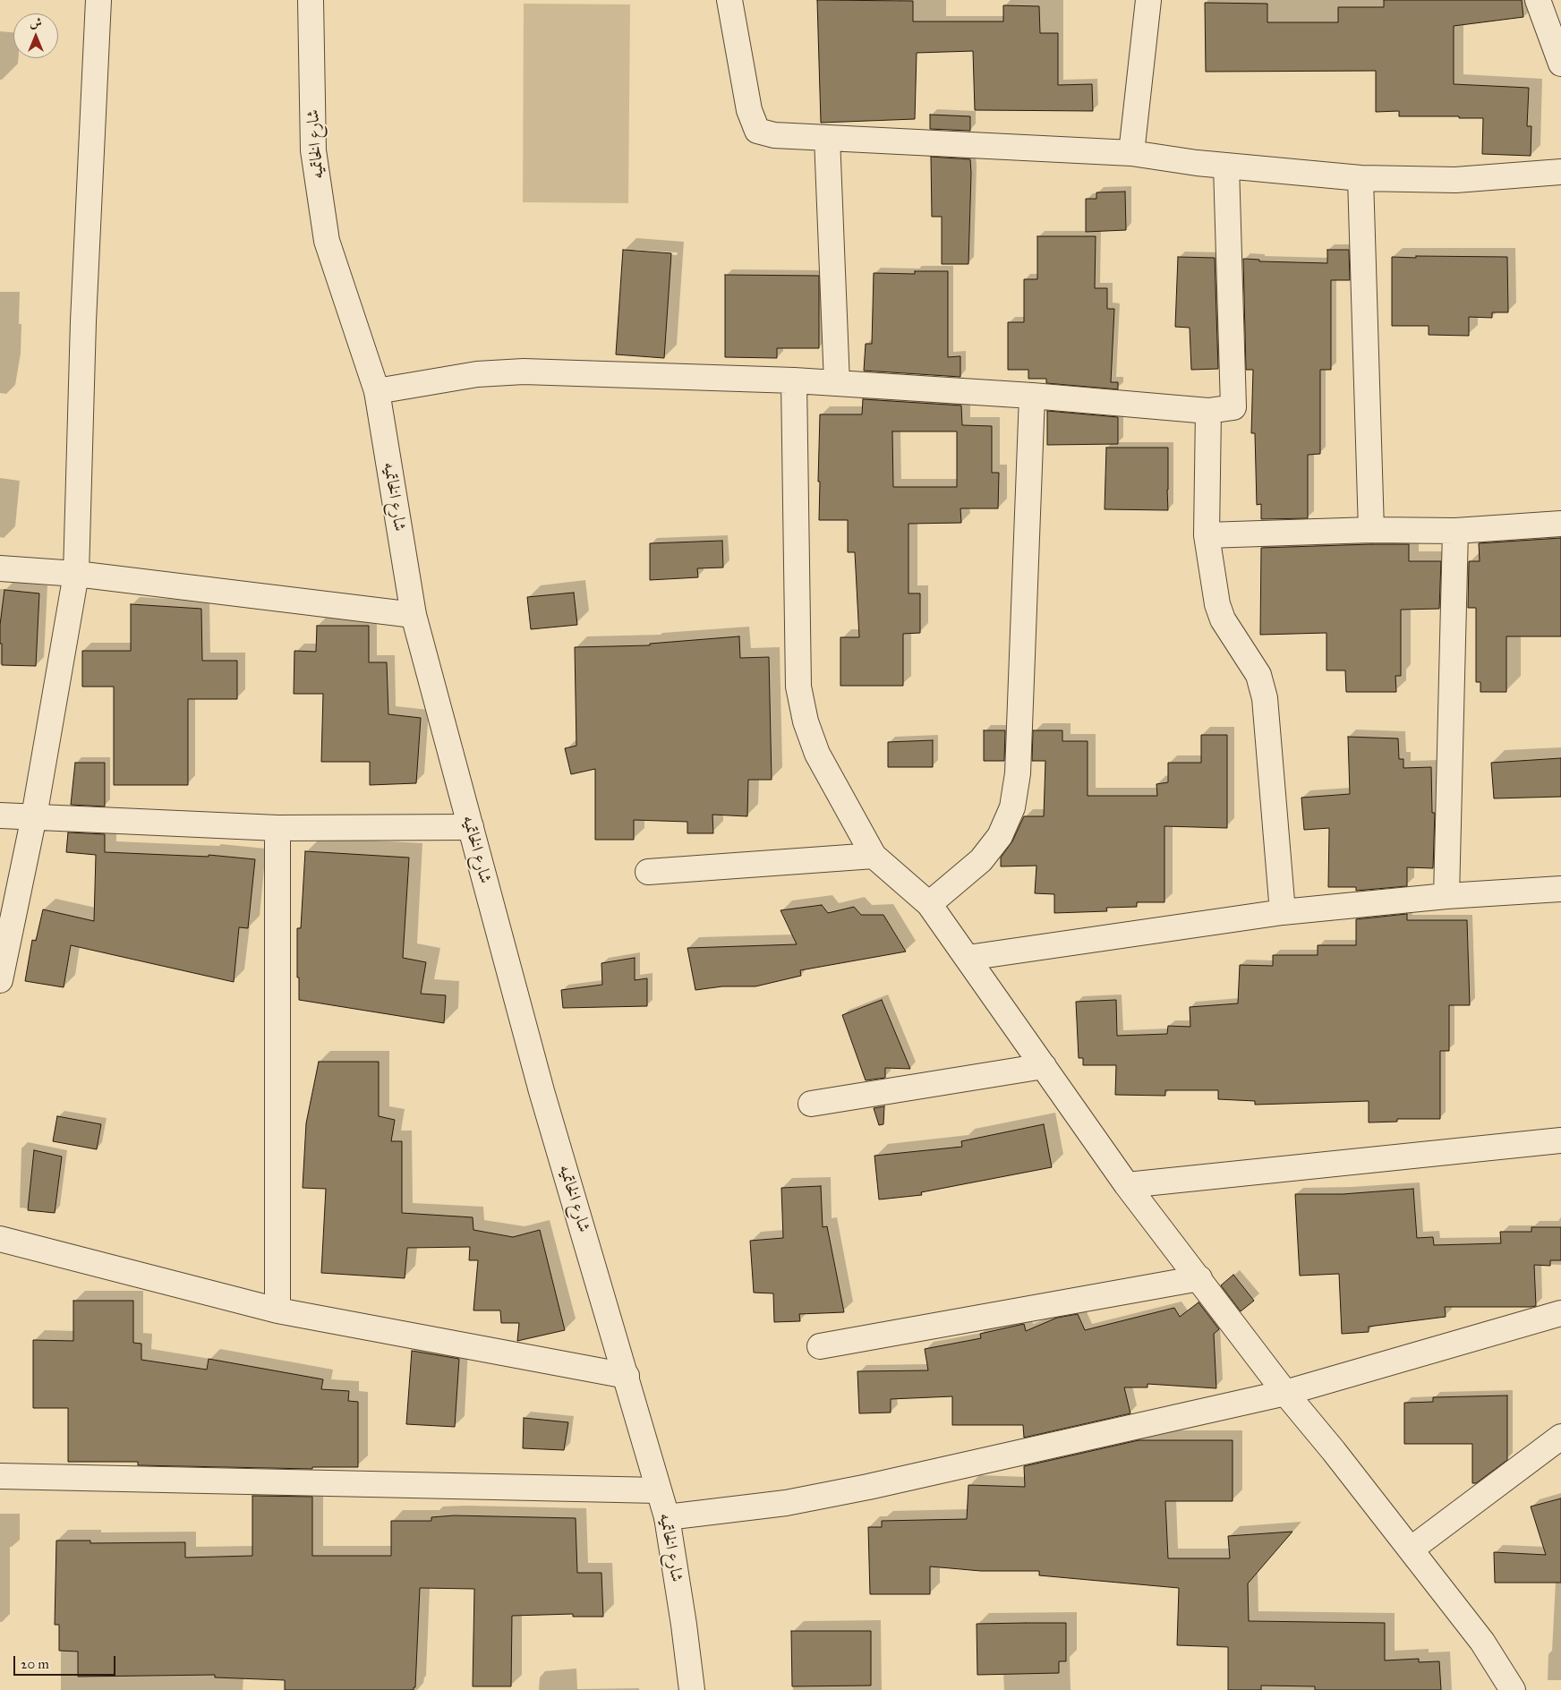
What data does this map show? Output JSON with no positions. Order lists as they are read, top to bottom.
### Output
{
  "streets": {
    "street": ["شارع الخاتميه"]
  },
  "scale_bar": "20 m",
  "north": "top"
}
